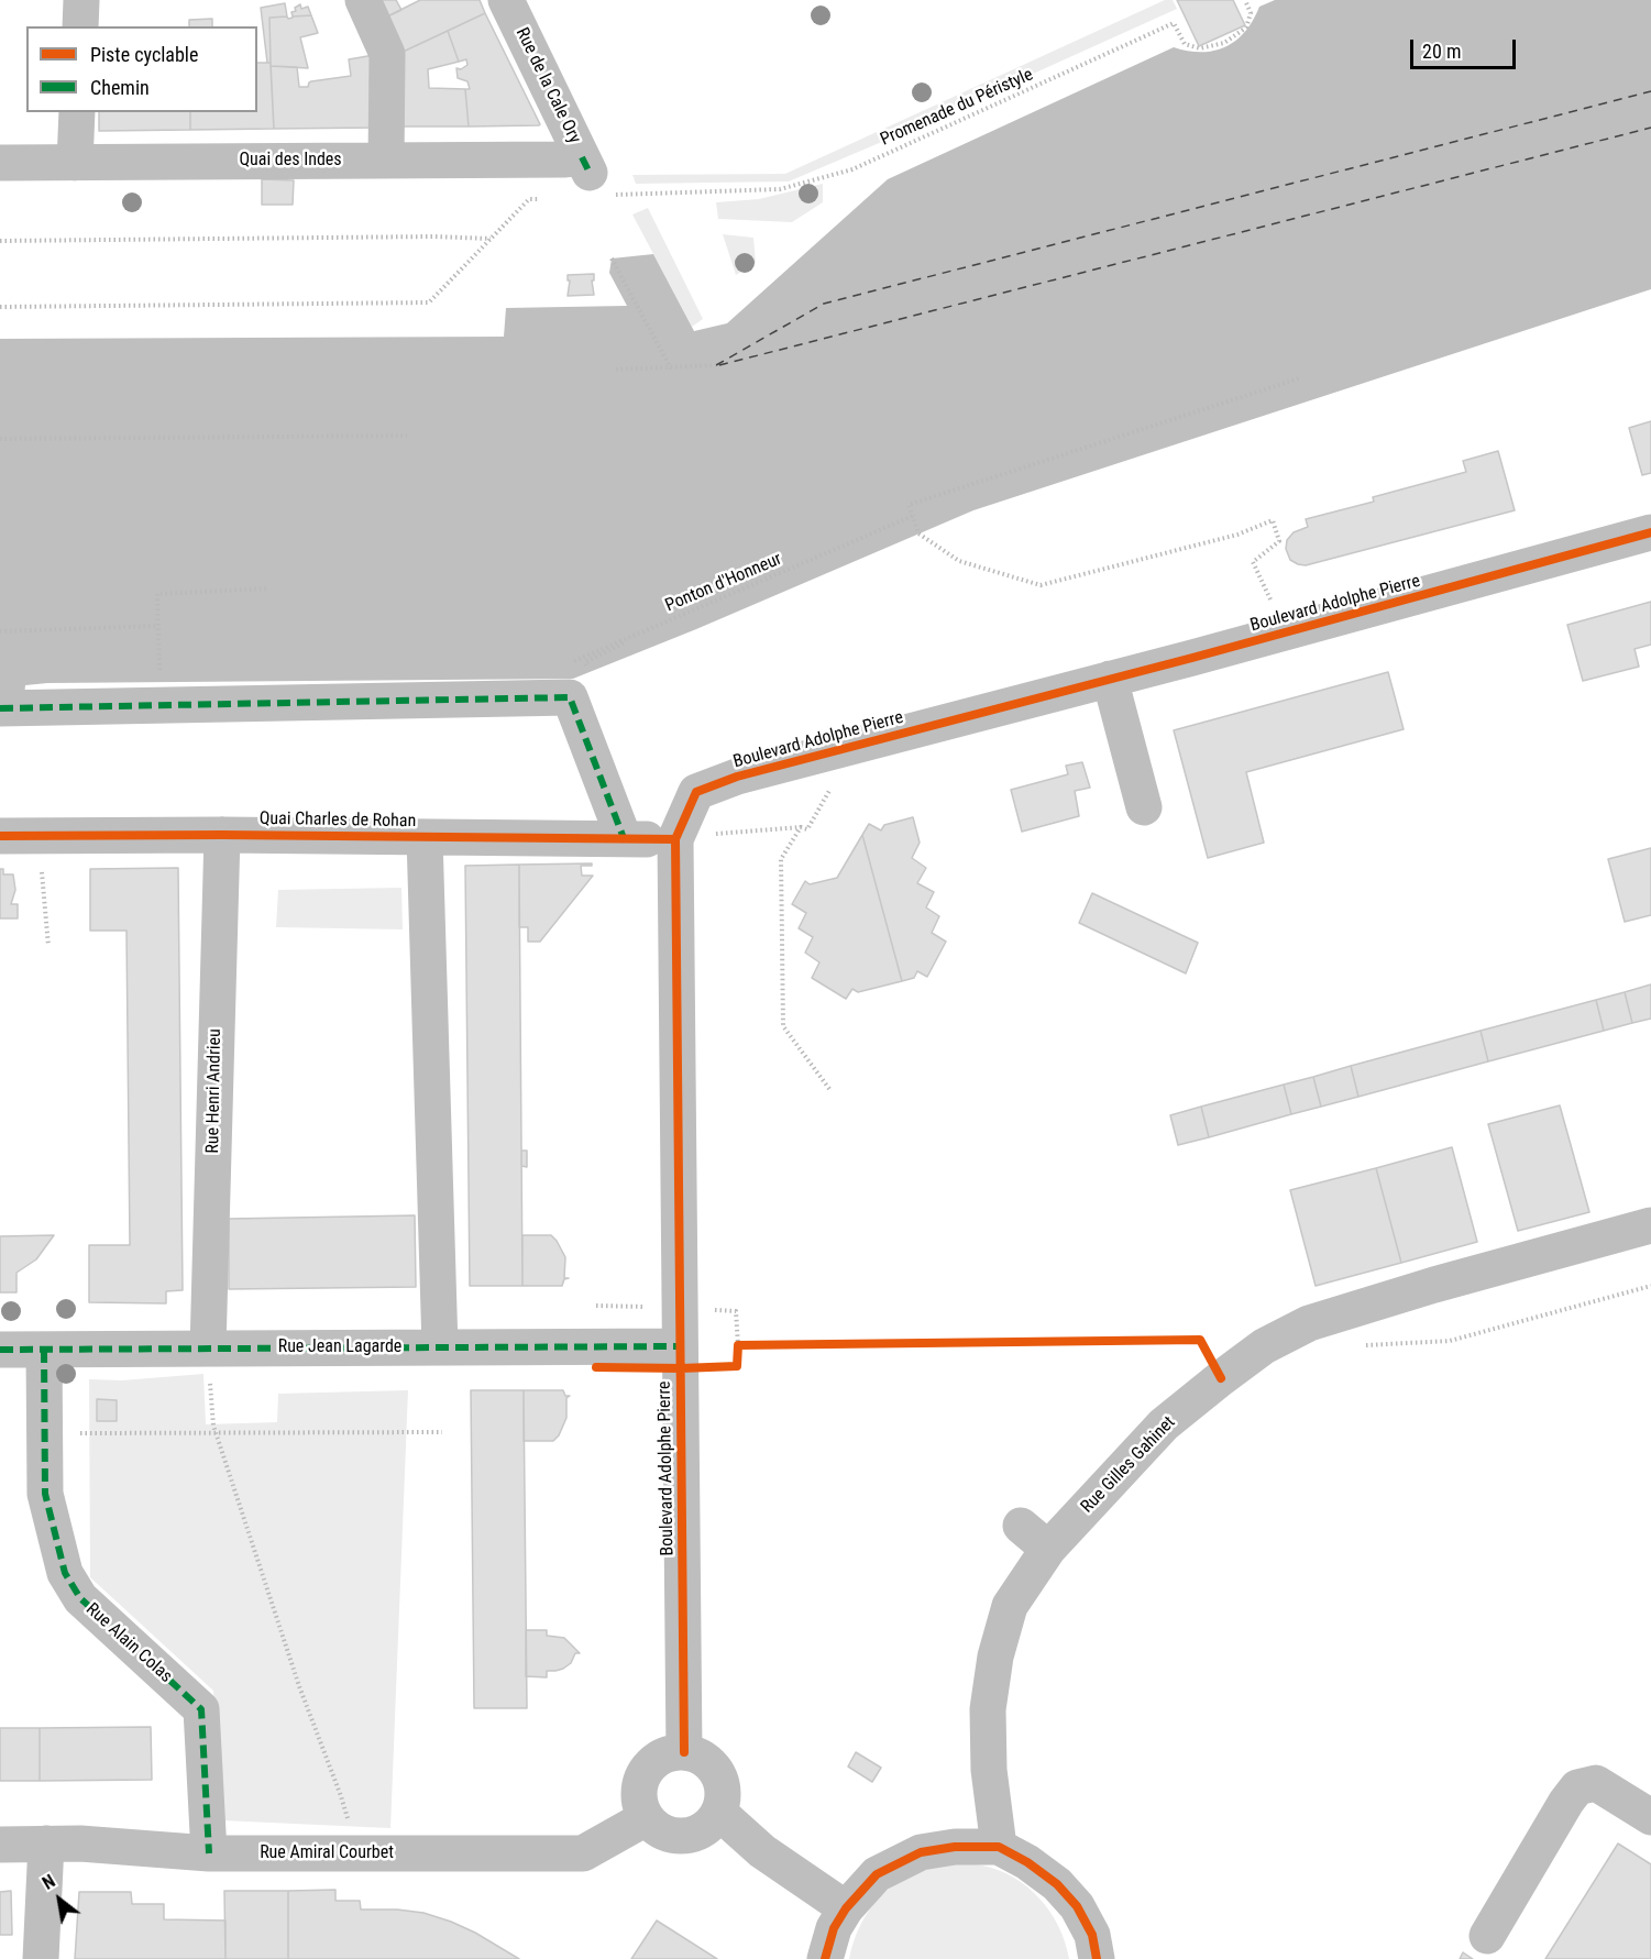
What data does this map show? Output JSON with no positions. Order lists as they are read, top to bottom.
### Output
{
  "streets": {
    "street": [
      "Rue de la Cale Ory",
      "Quai des Indes",
      "Boulevard Adolphe Pierre",
      "Quai Charles de Rohan",
      "Rue Henri Andrieu",
      "Rue Jean Lagarde",
      "Rue Gilles Gahinet",
      "Rue Alain Colas",
      "Rue Amiral Courbet"
    ],
    "path": ["Promenade du Péristyle", "Ponton d'Honneur"]
  },
  "crossings": [
    ["Rue de la Cale Ory", "Promenade du Péristyle"],
    ["Rue de la Cale Ory", "Quai des Indes"],
    ["Promenade du Péristyle", "Quai des Indes"],
    ["Boulevard Adolphe Pierre", "Quai Charles de Rohan"],
    ["Boulevard Adolphe Pierre", "Rue Jean Lagarde"],
    ["Boulevard Adolphe Pierre", "Rue Amiral Courbet"],
    ["Quai Charles de Rohan", "Rue Henri Andrieu"],
    ["Rue Henri Andrieu", "Rue Jean Lagarde"],
    ["Rue Jean Lagarde", "Rue Alain Colas"],
    ["Rue Alain Colas", "Rue Amiral Courbet"]
  ],
  "legend": ["Piste cyclable", "Chemin"],
  "scale_bar": "20 m",
  "north": "top left"
}
